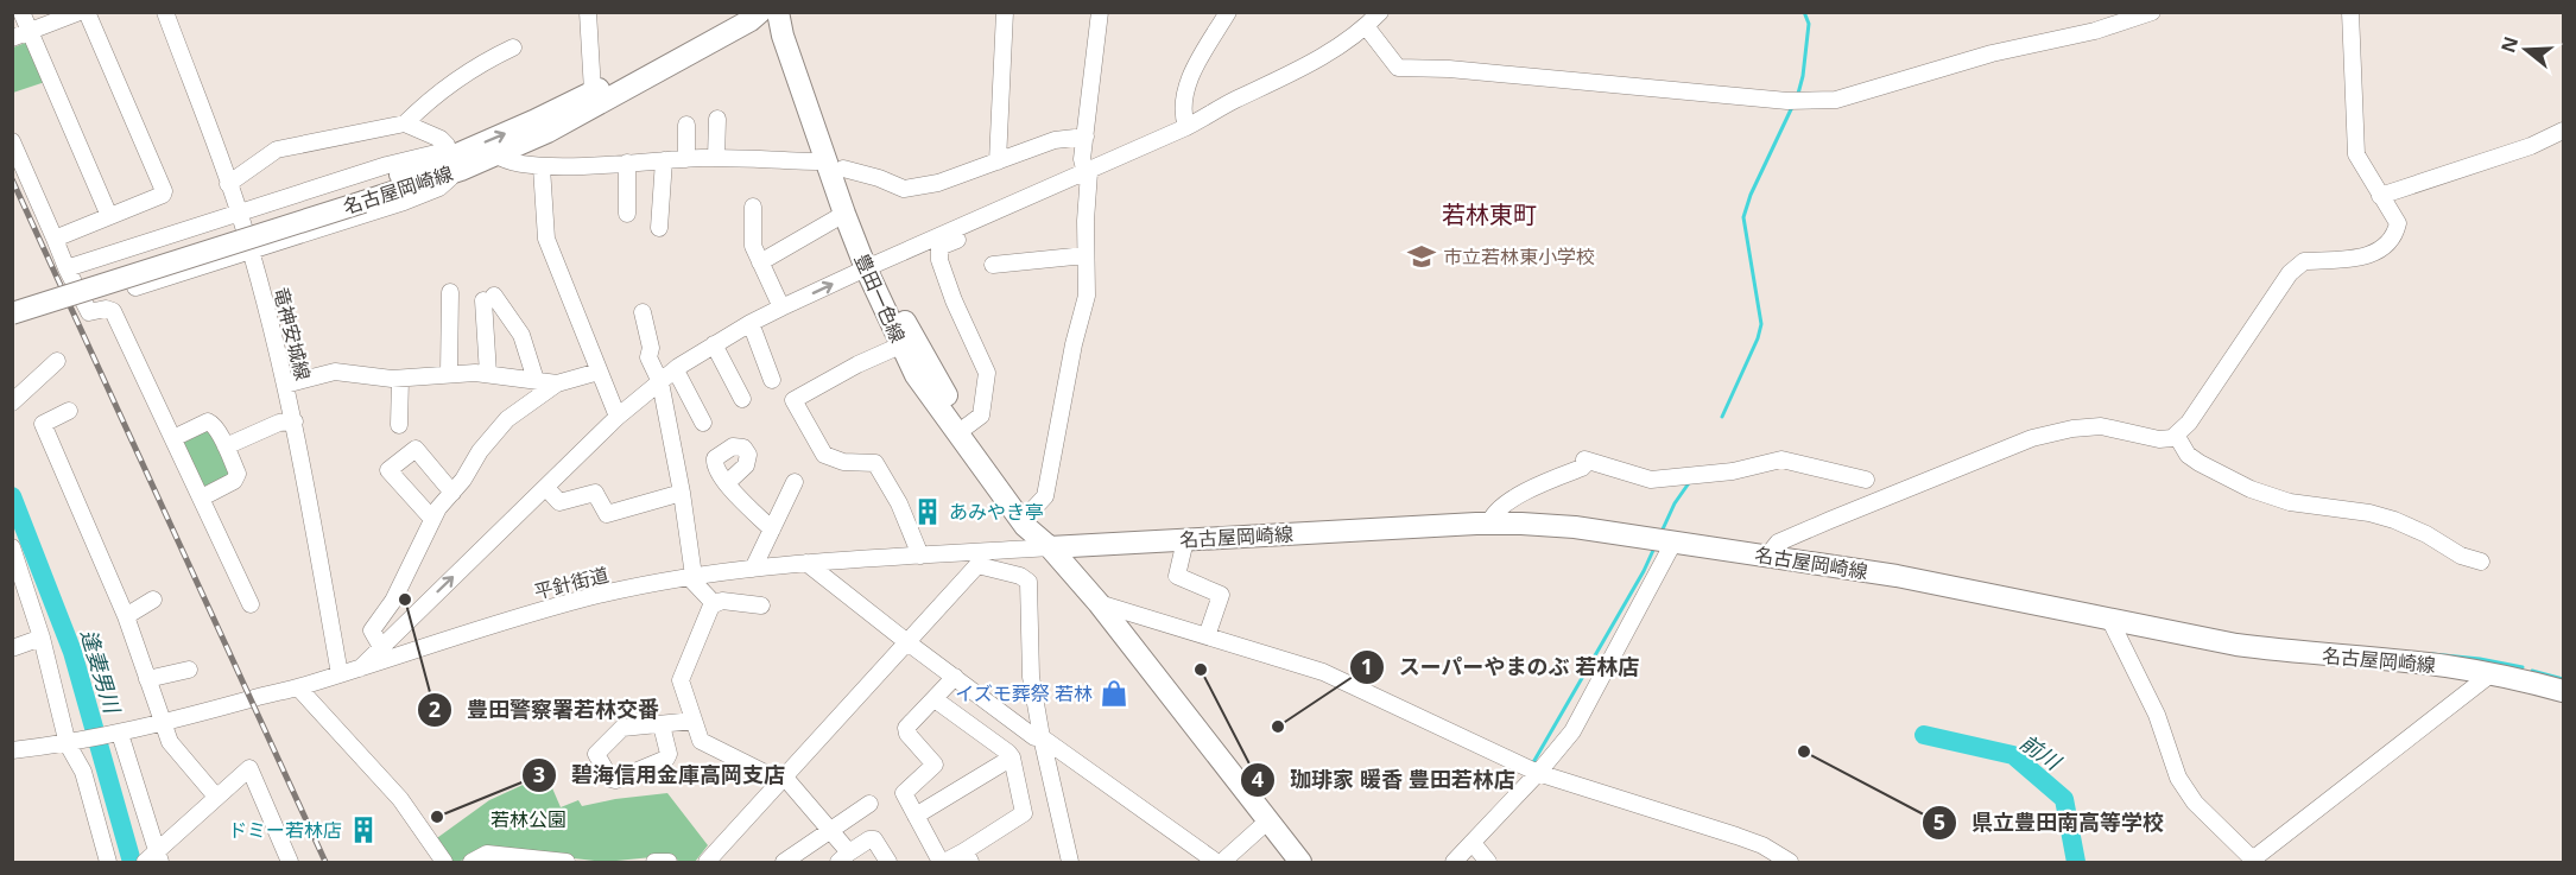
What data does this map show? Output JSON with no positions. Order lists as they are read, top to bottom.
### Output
{
  "streets": {
    "main road": ["名古屋岡崎線", "豊田一色線"],
    "street": ["竜神安城線", "平針街道"]
  },
  "crossings": [
    ["名古屋岡崎線", "豊田一色線"],
    ["名古屋岡崎線", "平針街道"],
    ["豊田一色線", "平針街道"],
    ["竜神安城線", "平針街道"]
  ],
  "districts": ["若林東町"],
  "water": ["逢妻男川", "前川"],
  "parks": ["若林公園"],
  "places": {
    "school or university": ["市立若林東小学校"],
    "building": ["あみやき亭", "ドミー若林店"],
    "other": [
      "豊田警察署若林交番",
      "珈琲家 暖香 豊田若林店",
      "スーパーやまのぶ 若林店",
      "県立豊田南高等学校",
      "碧海信用金庫高岡支店"
    ],
    "shop": ["イズモ葬祭 若林"]
  },
  "north": "left"
}
